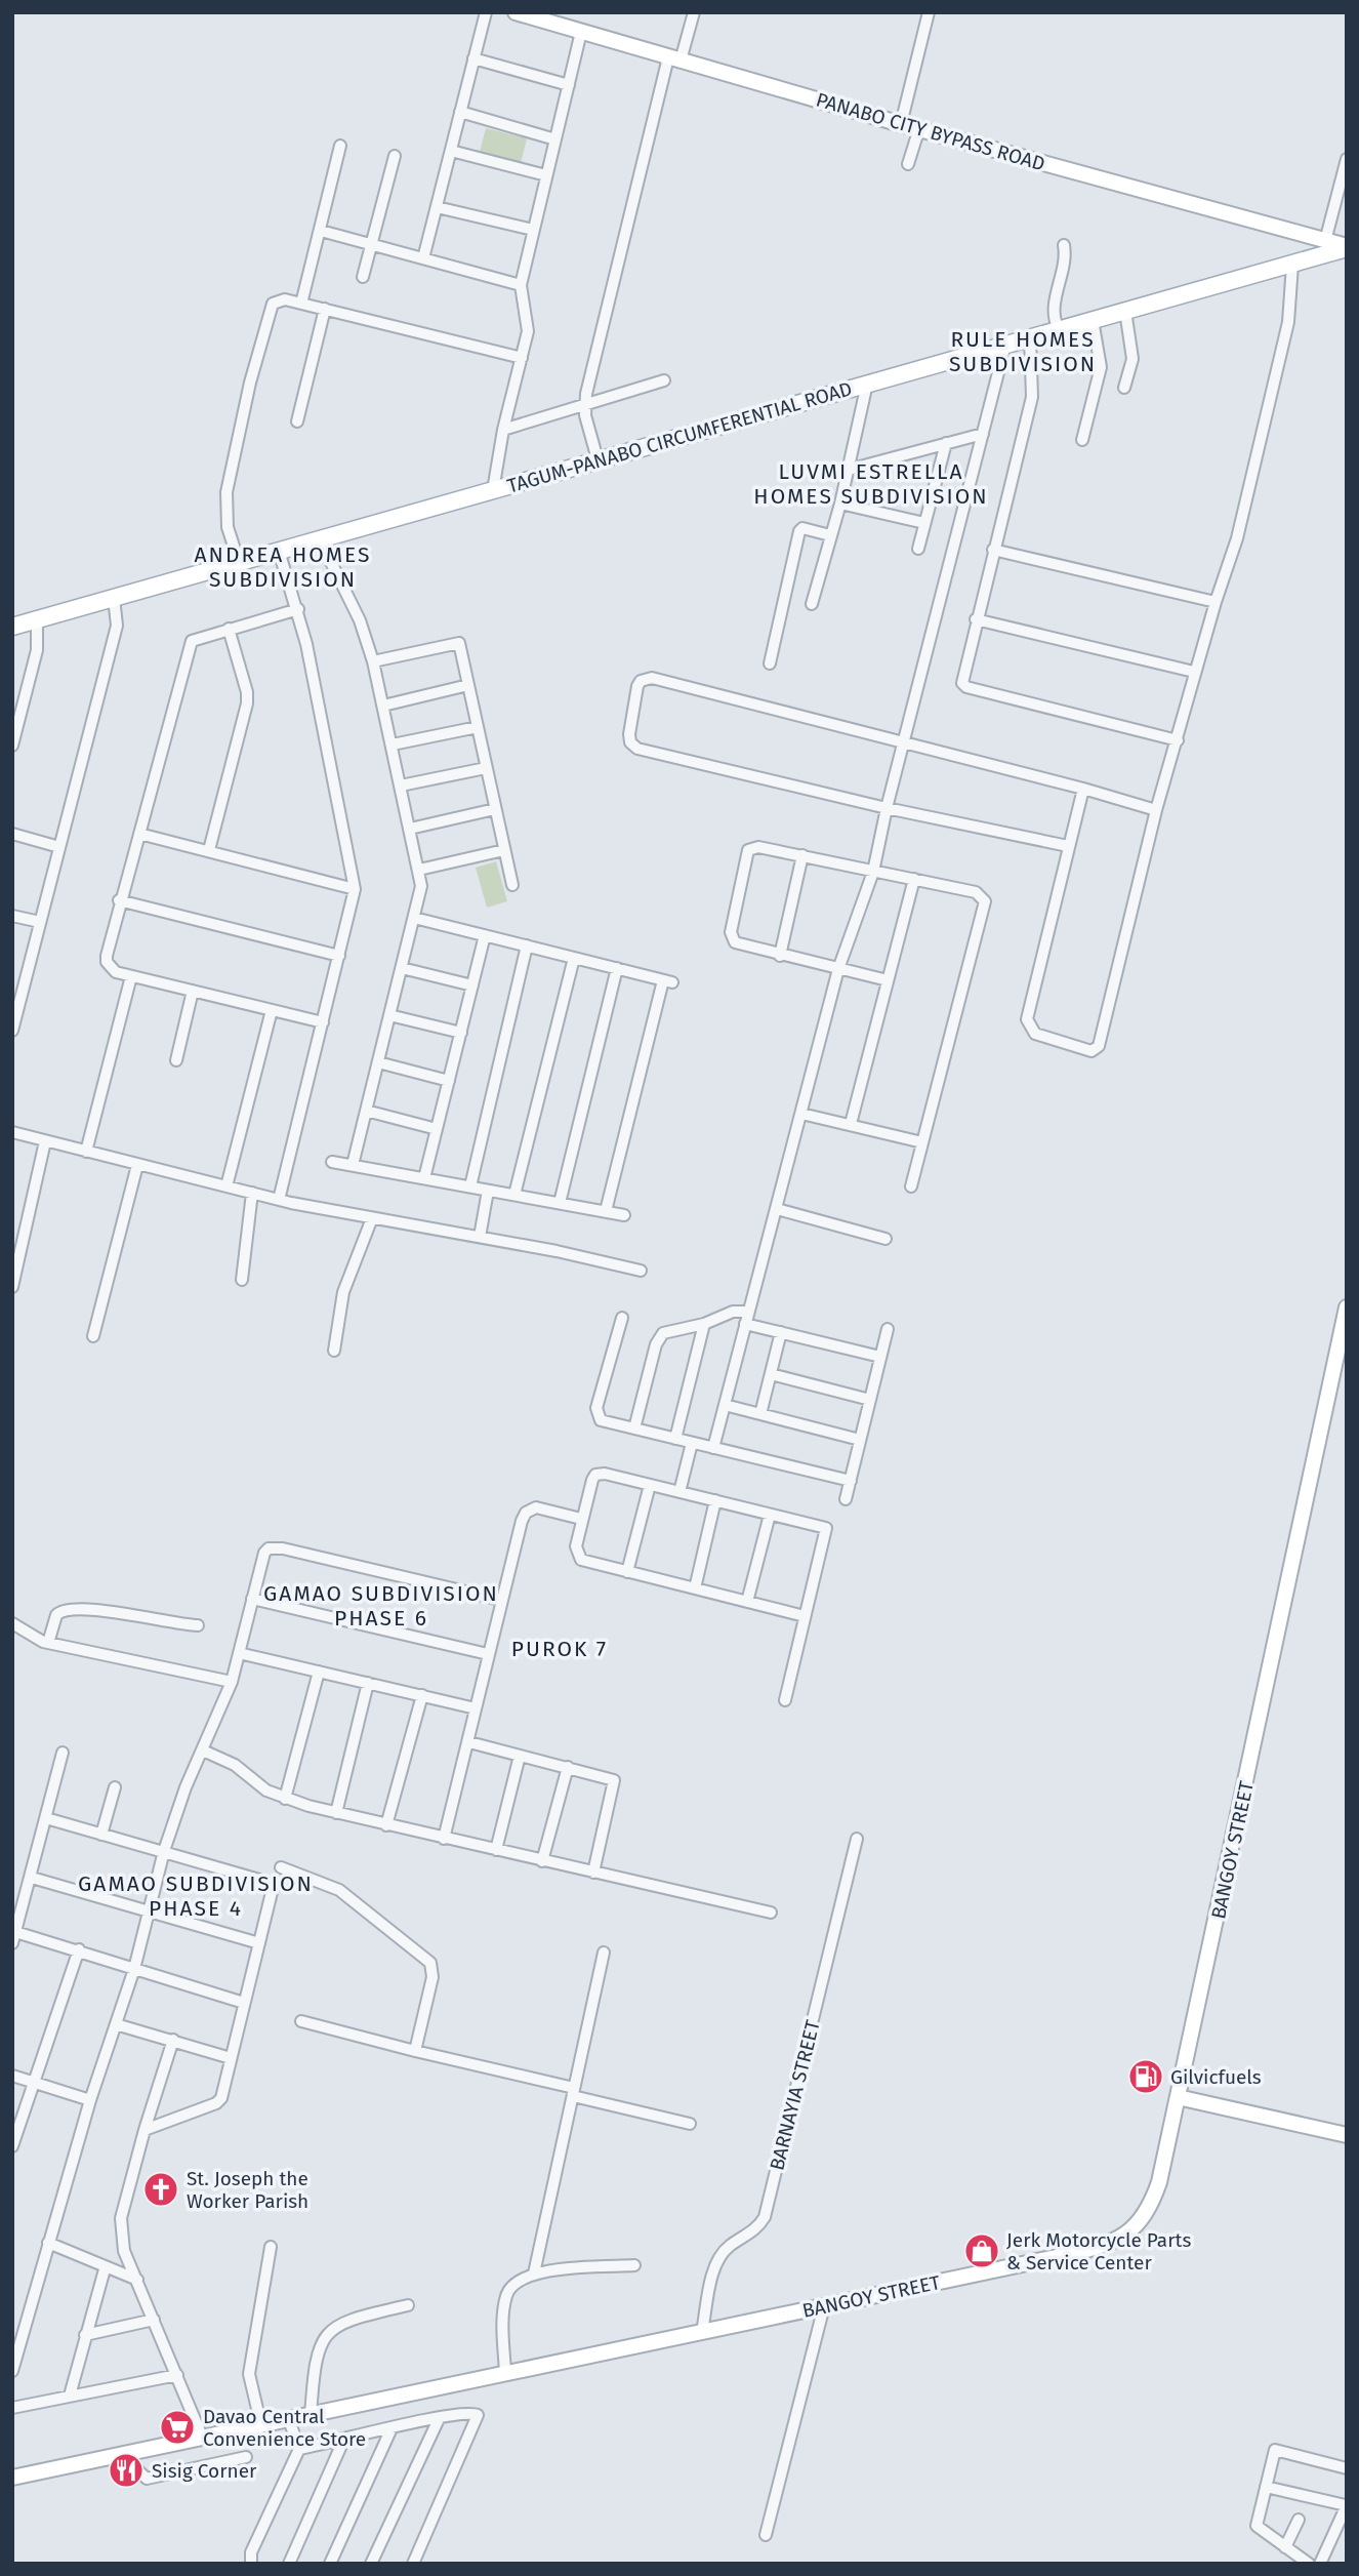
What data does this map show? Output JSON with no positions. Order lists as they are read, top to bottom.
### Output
{
  "streets": {
    "main road": ["PANABO CITY BYPASS ROAD", "TAGUM-PANABO CIRCUMFERENTIAL ROAD", "BANGOY STREET"],
    "street": ["BARNAYIA STREET"]
  },
  "crossings": [
    ["PANABO CITY BYPASS ROAD", "TAGUM-PANABO CIRCUMFERENTIAL ROAD"],
    ["BANGOY STREET", "BARNAYIA STREET"]
  ],
  "districts": [
    "RULE HOMES SUBDIVISION",
    "LUVMI ESTRELLA HOMES SUBDIVISION",
    "ANDREA HOMES SUBDIVISION",
    "GAMAO SUBDIVISION PHASE 6",
    "PUROK 7",
    "GAMAO SUBDIVISION PHASE 4"
  ],
  "places": {
    "fuel station": ["Gilvicfuels"],
    "church": ["St. Joseph the Worker Parish"],
    "shop": ["Jerk Motorcycle Parts & Service Center"],
    "supermarket": ["Davao Central Convenience Store"],
    "restaurant": ["Sisig Corner"]
  }
}
